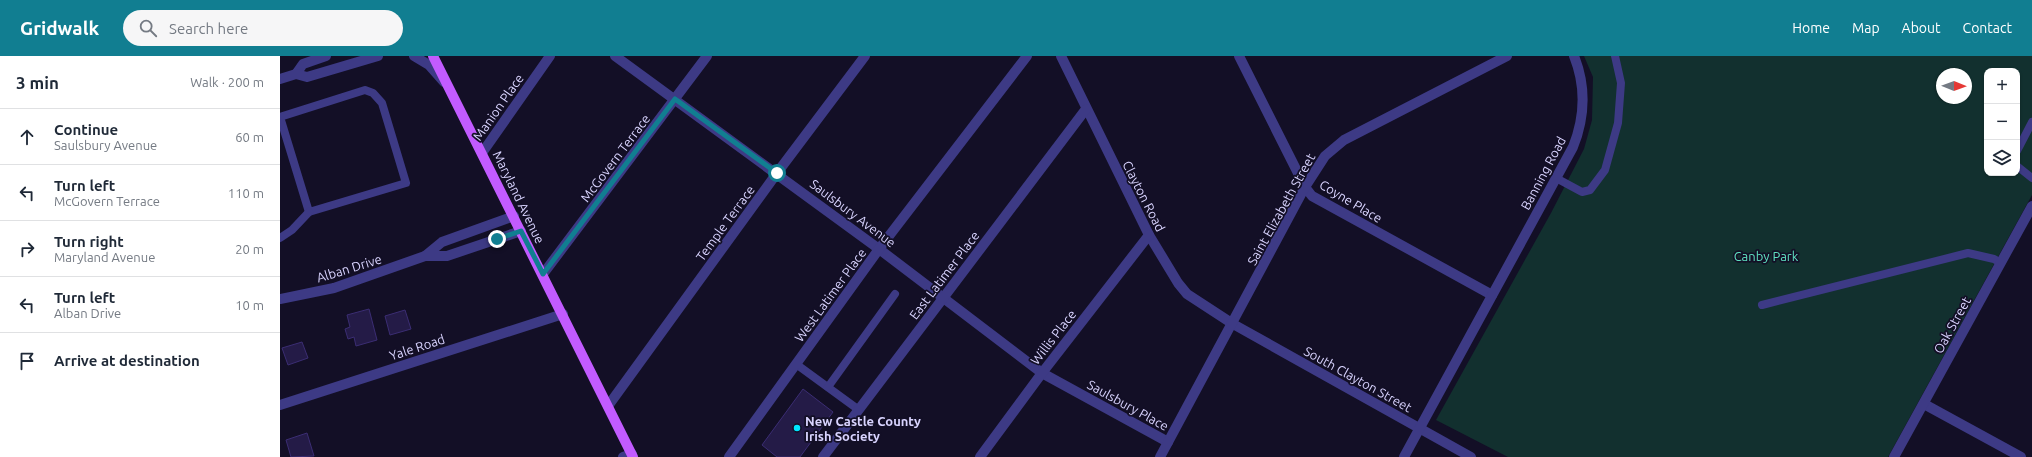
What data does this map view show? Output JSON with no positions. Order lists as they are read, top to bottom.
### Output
{
  "streets": {
    "main road": ["Maryland Avenue"],
    "street": [
      "Manion Place",
      "McGovern Terrace",
      "Banning Road",
      "Clayton Road",
      "Coyne Place",
      "Saint Elizabeth Street",
      "Saulsbury Avenue",
      "Temple Terrace",
      "Alban Drive",
      "East Latimer Place",
      "West Latimer Place",
      "Oak Street",
      "Willis Place",
      "Yale Road",
      "South Clayton Street",
      "Saulsbury Place"
    ]
  },
  "crossings": [
    ["Manion Place", "Maryland Avenue"],
    ["McGovern Terrace", "Maryland Avenue"],
    ["McGovern Terrace", "Saulsbury Avenue"],
    ["Banning Road", "Coyne Place"],
    ["Banning Road", "South Clayton Street"],
    ["Clayton Road", "Saint Elizabeth Street"],
    ["Clayton Road", "East Latimer Place"],
    ["Clayton Road", "Willis Place"],
    ["Clayton Road", "South Clayton Street"],
    ["Maryland Avenue", "Temple Terrace"],
    ["Maryland Avenue", "Alban Drive"],
    ["Maryland Avenue", "Yale Road"],
    ["Coyne Place", "Saint Elizabeth Street"],
    ["Saint Elizabeth Street", "South Clayton Street"],
    ["Saint Elizabeth Street", "Saulsbury Place"],
    ["Saulsbury Avenue", "Temple Terrace"],
    ["Saulsbury Avenue", "East Latimer Place"],
    ["Saulsbury Avenue", "West Latimer Place"],
    ["Saulsbury Avenue", "Willis Place"],
    ["Saulsbury Avenue", "Saulsbury Place"]
  ],
  "parks": ["Canby Park"],
  "places": ["New Castle County Irish Society"],
  "north": "right",
  "page": {
    "header": "Gridwalk",
    "search": "Search here",
    "nav": [
      "Home",
      "Map",
      "About",
      "Contact"
    ],
    "heading": ["3 min", "Walk · 200 m"],
    "map_buttons": ["+", "−"],
    "list": [
      ["Continue", "Saulsbury Avenue", "60 m"],
      ["Turn left", "McGovern Terrace", "110 m"],
      ["Turn right", "Maryland Avenue", "20 m"],
      ["Turn left", "Alban Drive", "10 m"],
      "Arrive at destination"
    ]
  }
}
